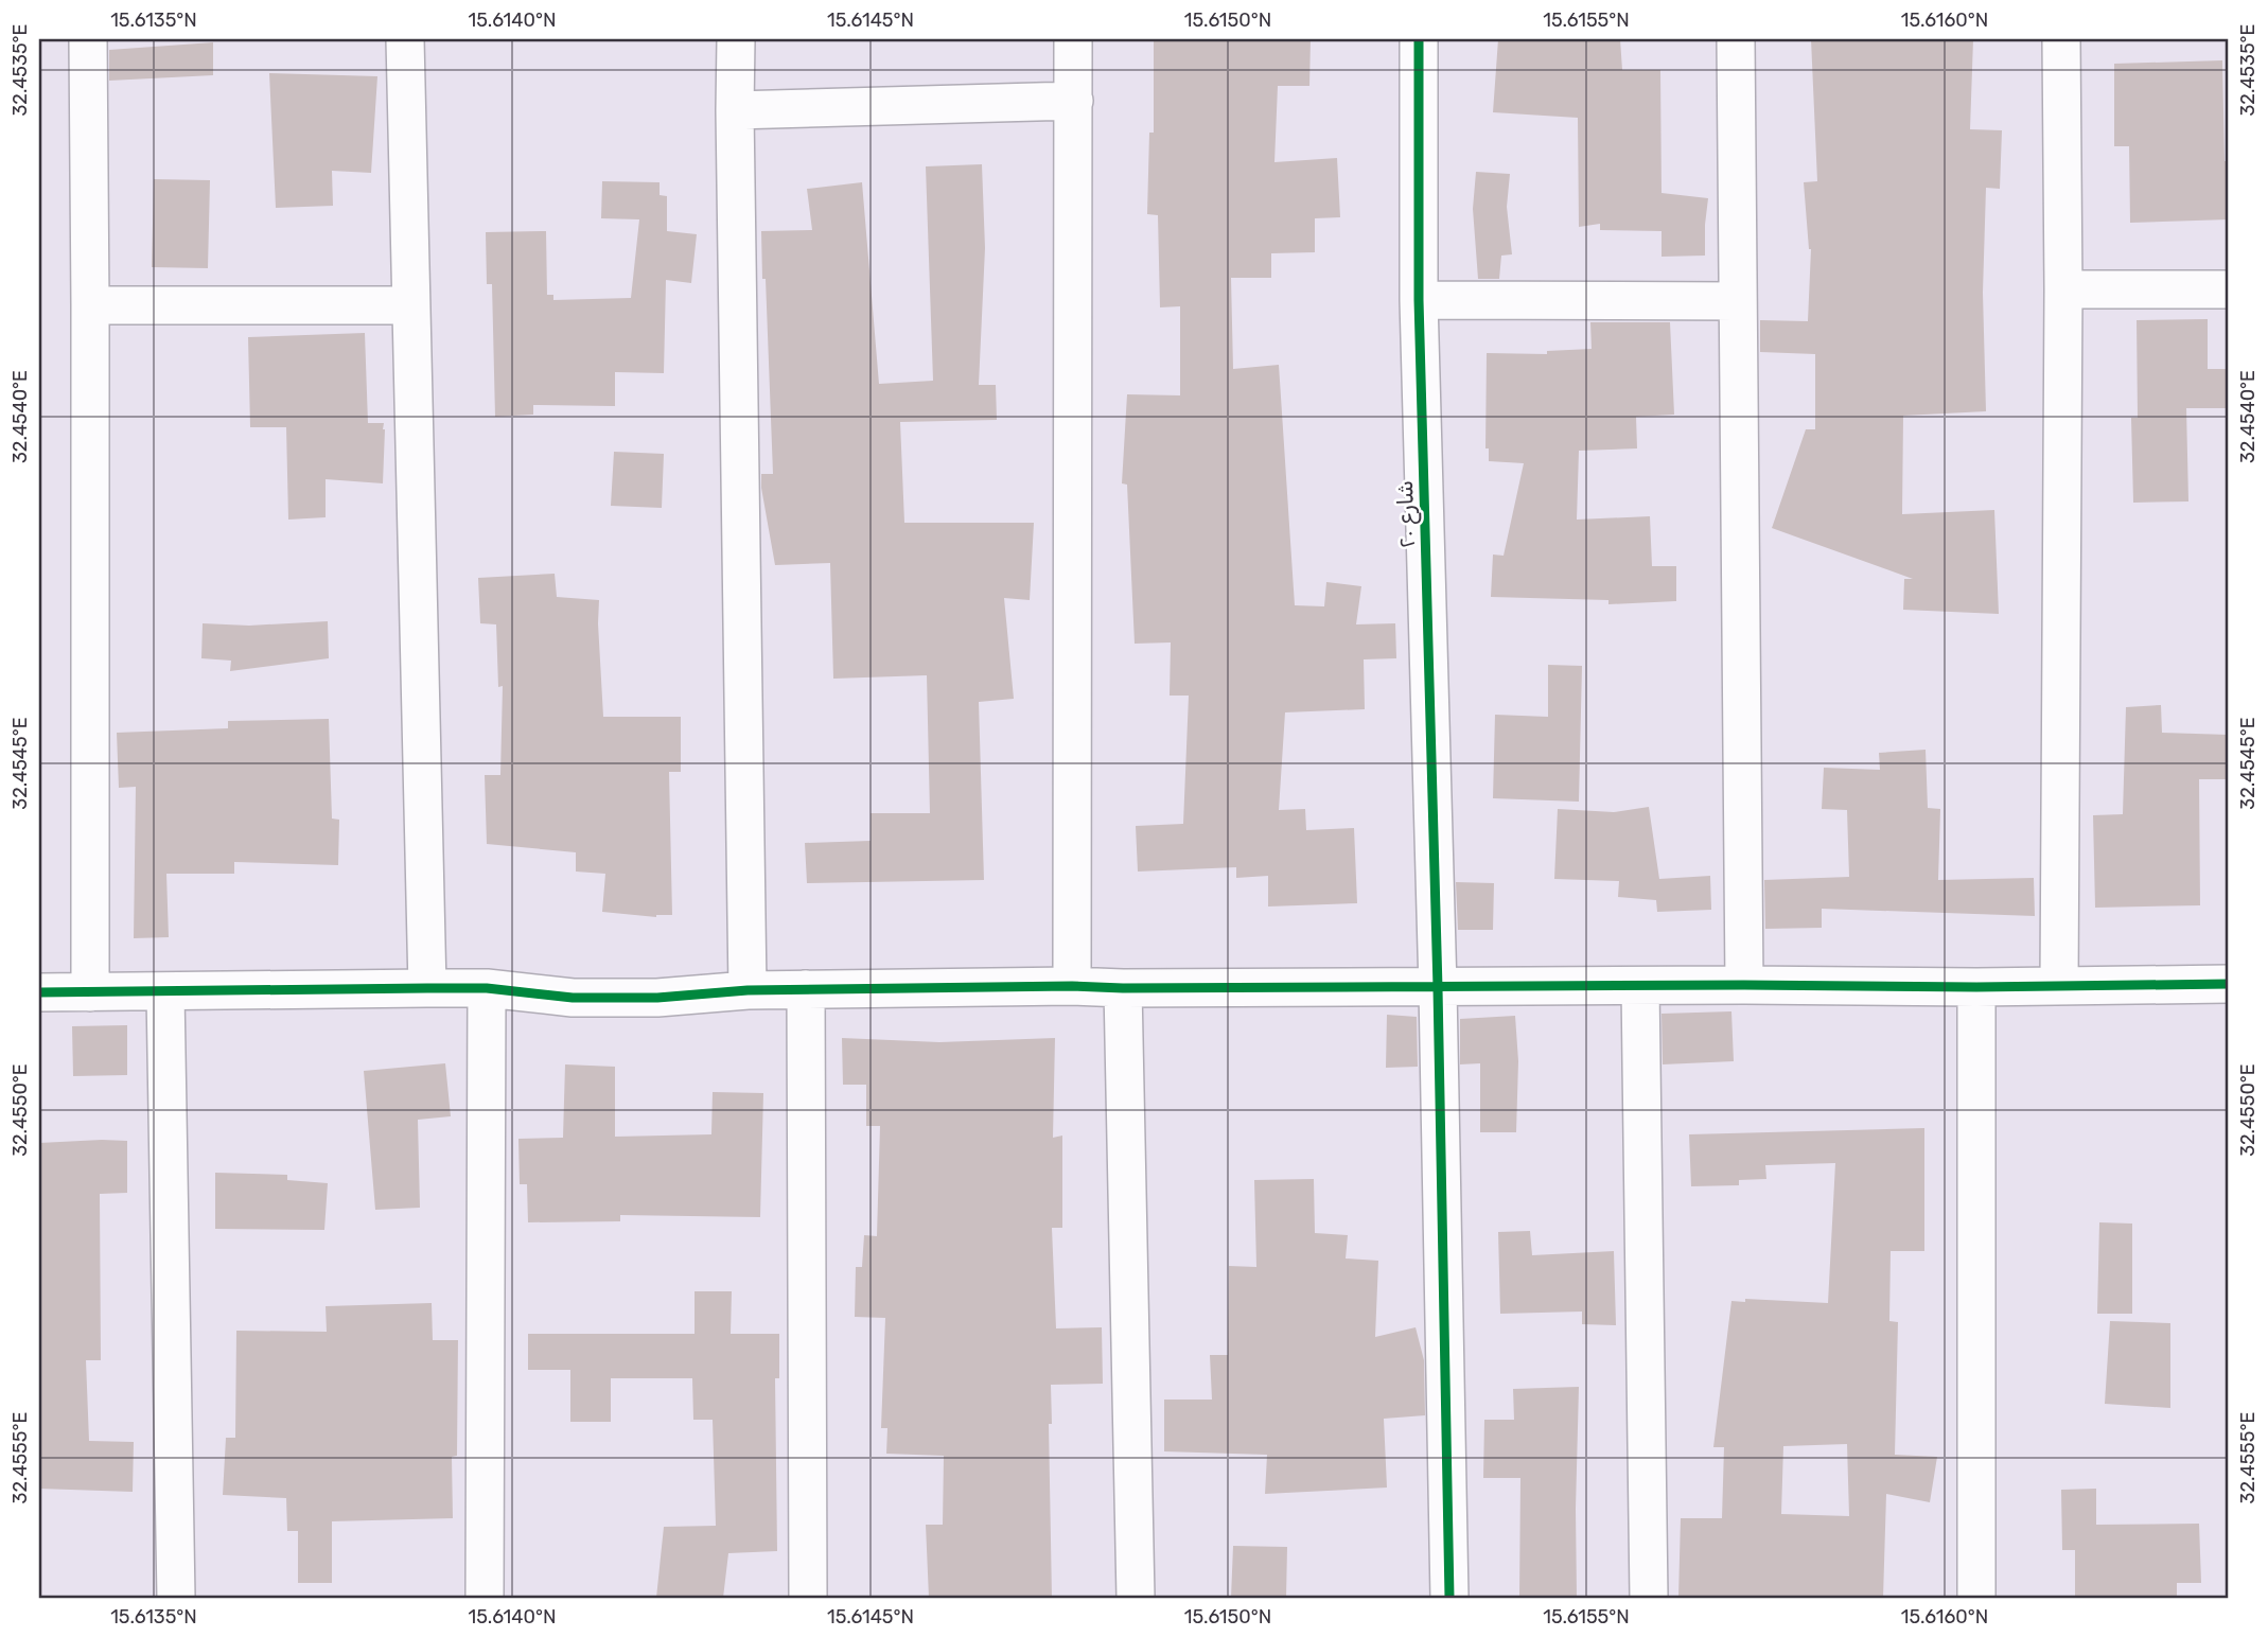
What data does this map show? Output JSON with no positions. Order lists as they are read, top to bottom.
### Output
{
  "streets": {
    "street": ["شارع ٢٠"]
  },
  "coordinates": [
    "15.6135°N",
    "15.6140°N",
    "15.6145°N",
    "15.6150°N",
    "15.6155°N",
    "15.6160°N",
    "32.4535°E",
    "32.4540°E",
    "32.4545°E",
    "32.4550°E",
    "32.4555°E"
  ]
}
